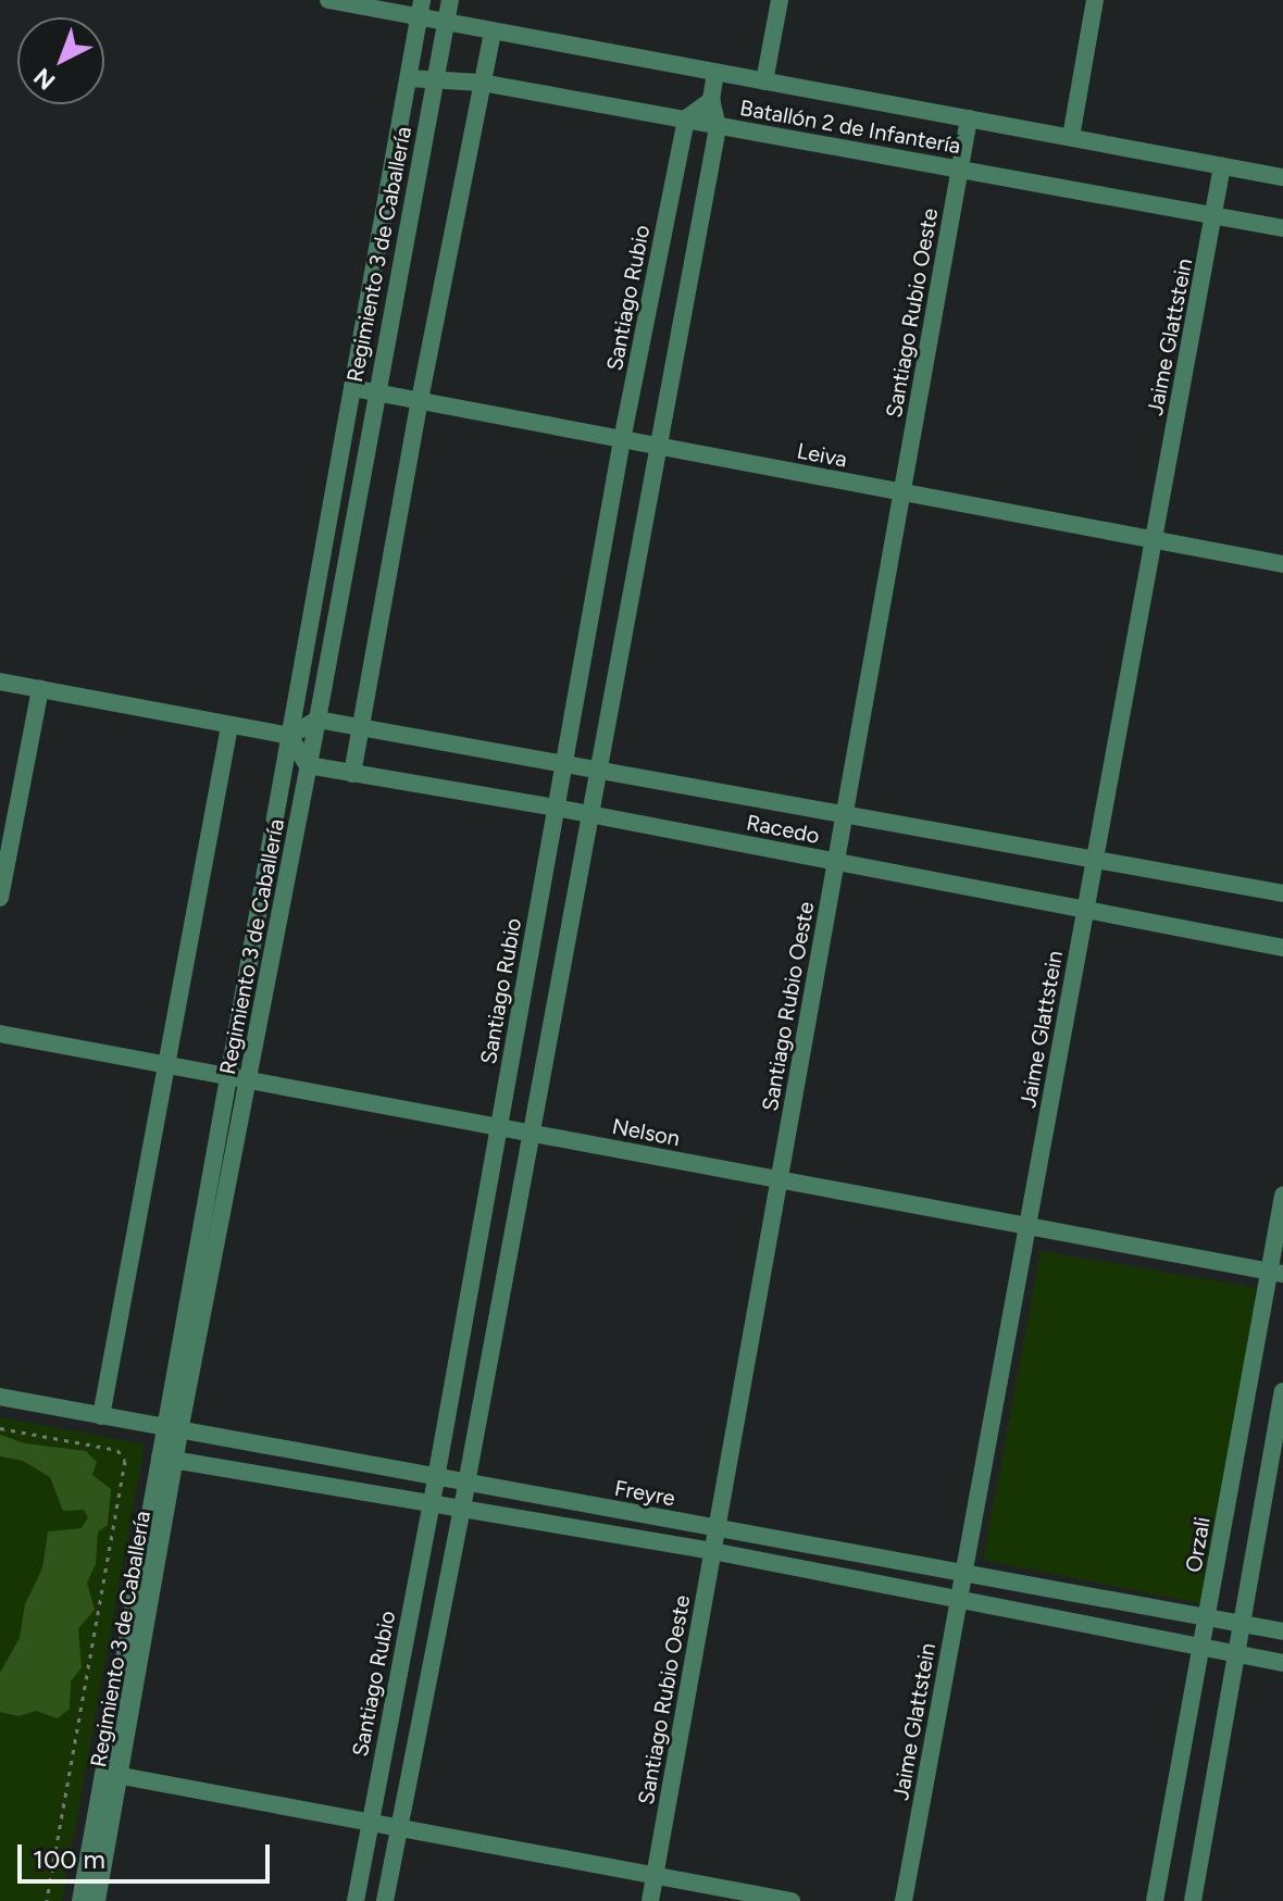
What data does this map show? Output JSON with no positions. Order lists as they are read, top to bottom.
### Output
{
  "streets": {
    "street": [
      "Batallón 2 de Infantería",
      "Regimiento 3 de Caballería",
      "Santiago Rubio",
      "Santiago Rubio Oeste",
      "Jaime Glattstein",
      "Leiva",
      "Racedo",
      "Nelson",
      "Freyre",
      "Orzali"
    ]
  },
  "crossings": [
    ["Batallón 2 de Infantería", "Regimiento 3 de Caballería"],
    ["Batallón 2 de Infantería", "Santiago Rubio"],
    ["Batallón 2 de Infantería", "Santiago Rubio Oeste"],
    ["Batallón 2 de Infantería", "Jaime Glattstein"],
    ["Regimiento 3 de Caballería", "Leiva"],
    ["Regimiento 3 de Caballería", "Racedo"],
    ["Regimiento 3 de Caballería", "Nelson"],
    ["Regimiento 3 de Caballería", "Freyre"],
    ["Santiago Rubio", "Leiva"],
    ["Santiago Rubio", "Racedo"],
    ["Santiago Rubio", "Nelson"],
    ["Santiago Rubio", "Freyre"],
    ["Santiago Rubio Oeste", "Leiva"],
    ["Santiago Rubio Oeste", "Racedo"],
    ["Santiago Rubio Oeste", "Nelson"],
    ["Santiago Rubio Oeste", "Freyre"],
    ["Jaime Glattstein", "Leiva"],
    ["Jaime Glattstein", "Racedo"],
    ["Jaime Glattstein", "Nelson"],
    ["Jaime Glattstein", "Freyre"],
    ["Nelson", "Orzali"],
    ["Freyre", "Orzali"]
  ],
  "scale_bar": "100 m",
  "north": "bottom left"
}
